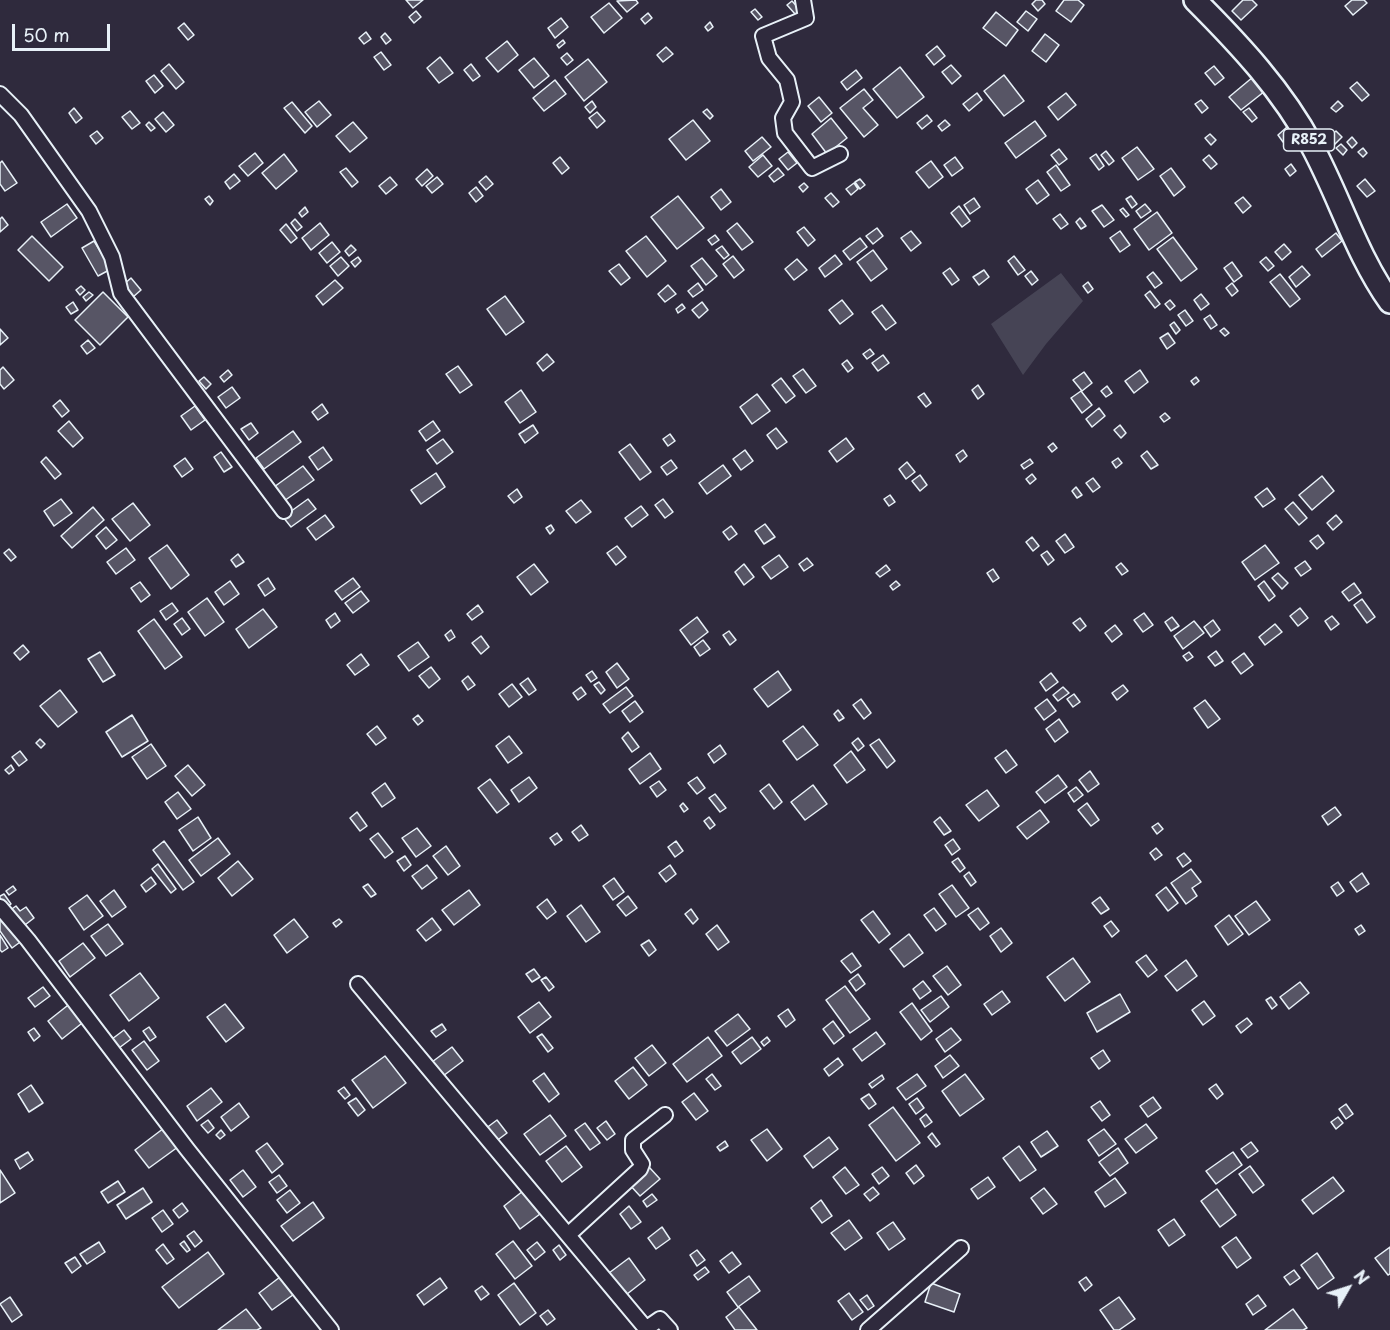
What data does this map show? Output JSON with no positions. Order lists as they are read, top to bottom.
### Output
{
  "streets": {
    "main road": ["R852"]
  },
  "scale_bar": "50 m",
  "north": "top right"
}
